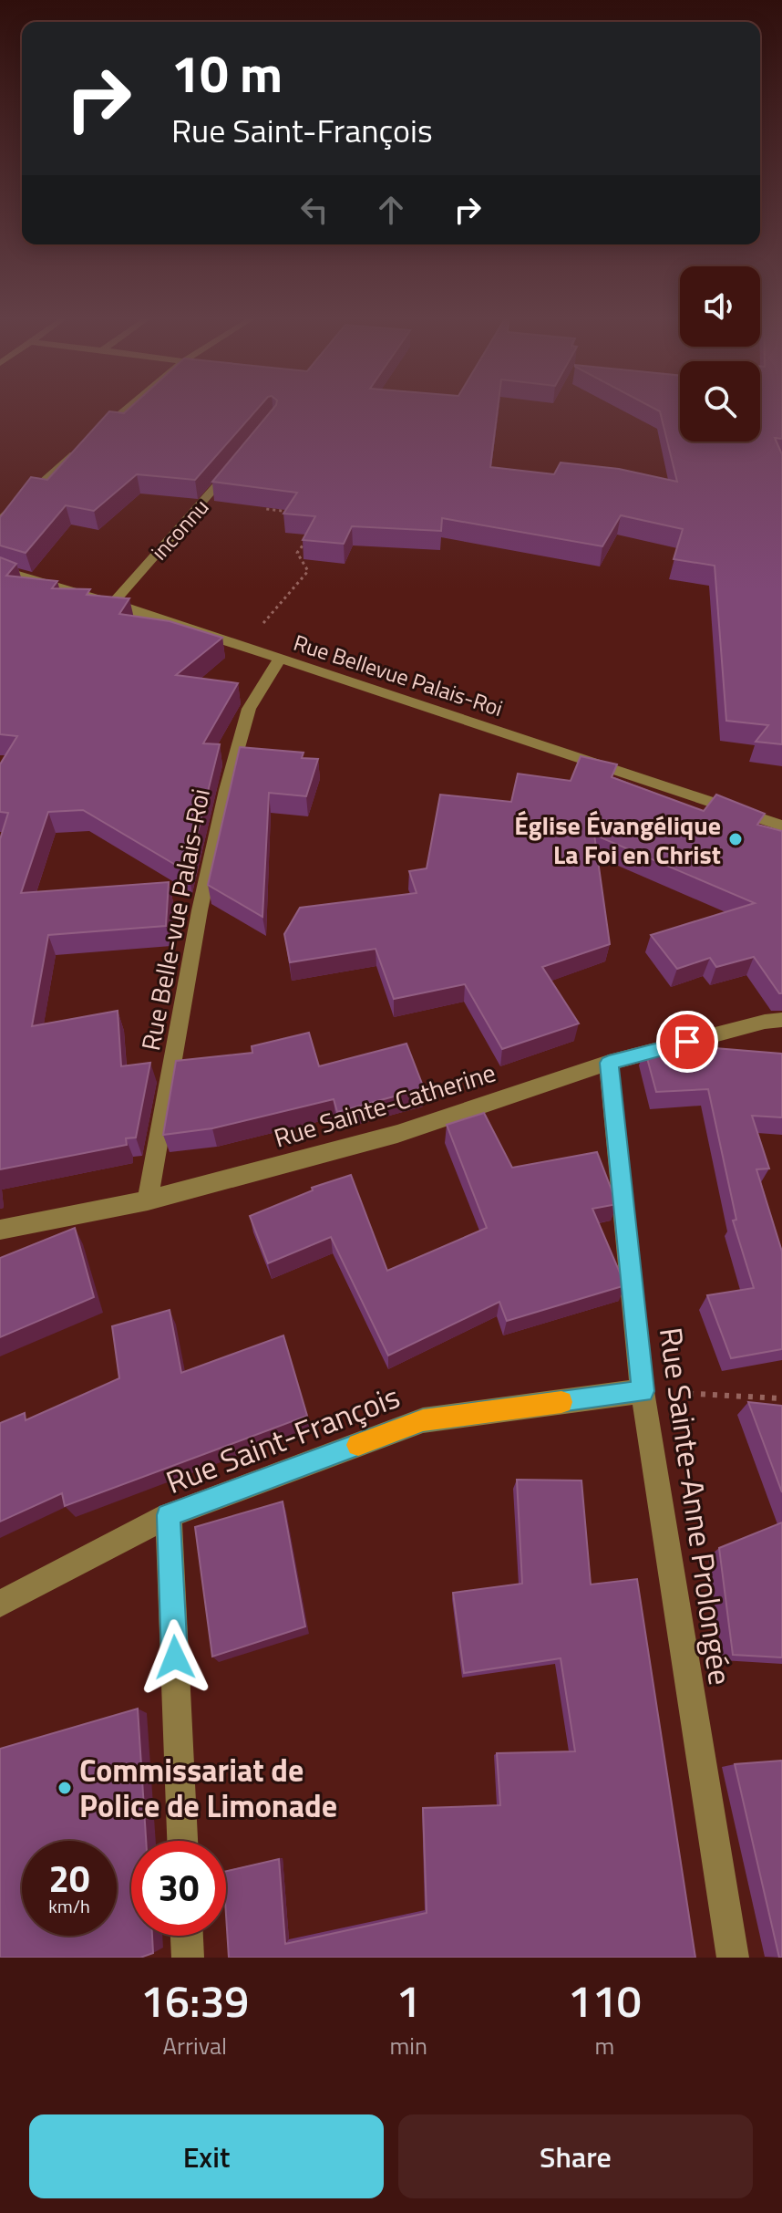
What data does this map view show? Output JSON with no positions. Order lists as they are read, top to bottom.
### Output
{
  "streets": {
    "street": [
      "inconnu",
      "Rue Bellevue Palais-Roi",
      "Rue Belle-vue Palais-Roi",
      "Rue Sainte-Catherine",
      "Rue Saint-François",
      "Rue Sainte-Anne Prolongée"
    ]
  },
  "crossings": [
    ["inconnu", "Rue Bellevue Palais-Roi"],
    ["Rue Bellevue Palais-Roi", "Rue Belle-vue Palais-Roi"],
    ["Rue Belle-vue Palais-Roi", "Rue Sainte-Catherine"],
    ["Rue Sainte-Catherine", "Rue Sainte-Anne Prolongée"],
    ["Rue Saint-François", "Rue Sainte-Anne Prolongée"]
  ],
  "places": ["Église Évangélique La Foi en Christ", "Commissariat de Police de Limonade"],
  "page": {
    "turn": ["10 m", "Rue Saint-François"],
    "speed": "20 km/h",
    "limit": "30",
    "eta": [
      "16:39",
      "Arrival",
      "1",
      "min",
      "110",
      "m"
    ],
    "buttons": ["Exit", "Share"]
  }
}
